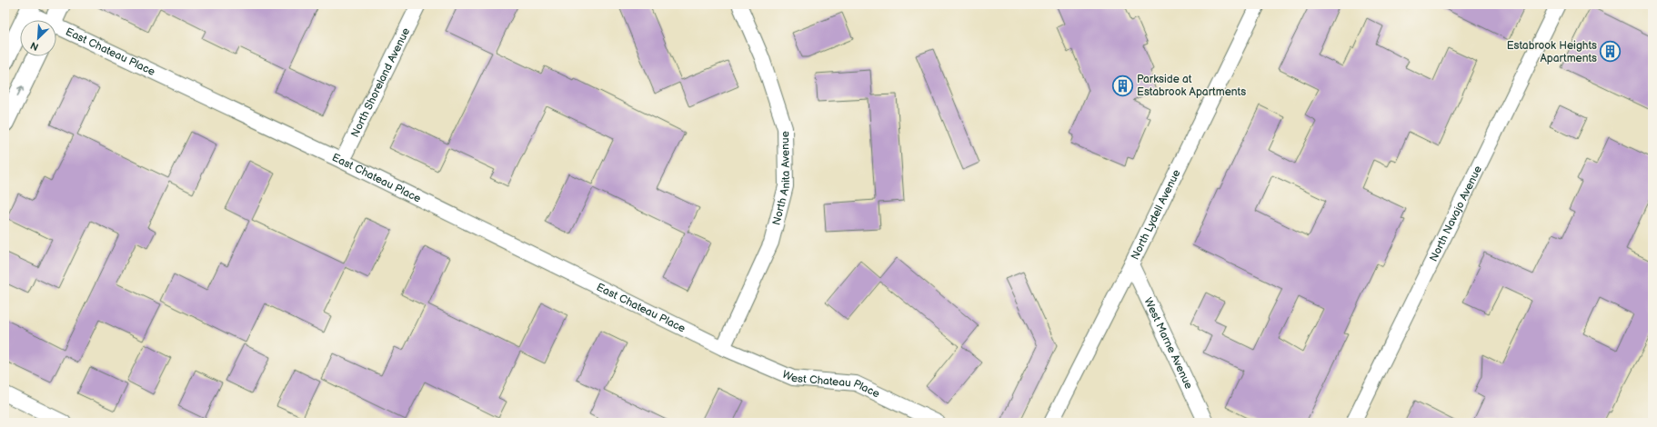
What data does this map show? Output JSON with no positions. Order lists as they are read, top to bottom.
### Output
{
  "streets": {
    "street": [
      "East Chateau Place",
      "North Shoreland Avenue",
      "North Anita Avenue",
      "North Navajo Avenue",
      "North Lydell Avenue",
      "West Marne Avenue",
      "West Chateau Place"
    ]
  },
  "crossings": [
    ["East Chateau Place", "North Shoreland Avenue"],
    ["East Chateau Place", "North Anita Avenue"],
    ["East Chateau Place", "West Chateau Place"],
    ["North Anita Avenue", "West Chateau Place"],
    ["North Lydell Avenue", "West Marne Avenue"]
  ],
  "places": {
    "building": ["Estabrook Heights Apartments", "Parkside at Estabrook Apartments"]
  },
  "north": "bottom left"
}
